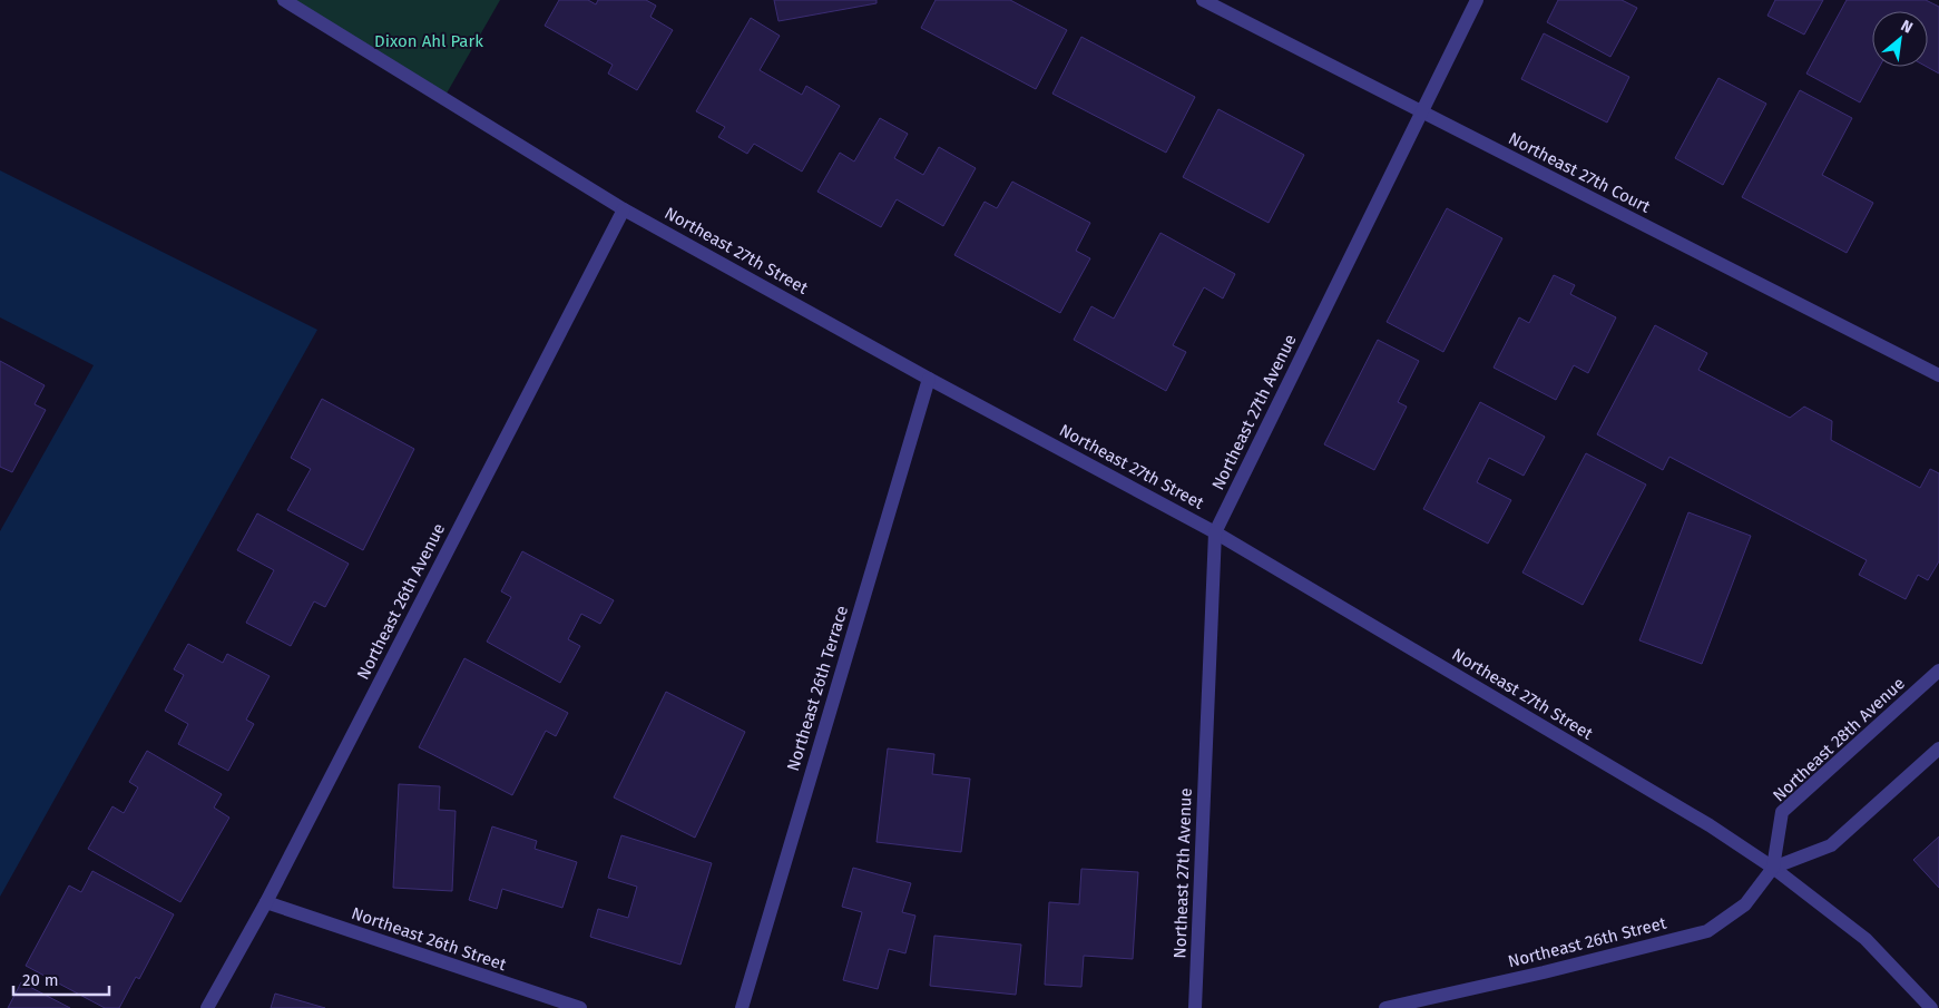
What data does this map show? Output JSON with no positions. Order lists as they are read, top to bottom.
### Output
{
  "streets": {
    "street": [
      "Northeast 27th Court",
      "Northeast 27th Street",
      "Northeast 27th Avenue",
      "Northeast 26th Avenue",
      "Northeast 26th Terrace",
      "Northeast 28th Avenue",
      "Northeast 26th Street"
    ]
  },
  "crossings": [
    ["Northeast 27th Court", "Northeast 27th Avenue"],
    ["Northeast 27th Street", "Northeast 27th Avenue"],
    ["Northeast 27th Street", "Northeast 26th Avenue"],
    ["Northeast 27th Street", "Northeast 26th Terrace"],
    ["Northeast 27th Street", "Northeast 28th Avenue"],
    ["Northeast 27th Street", "Northeast 26th Street"],
    ["Northeast 26th Avenue", "Northeast 26th Street"],
    ["Northeast 28th Avenue", "Northeast 26th Street"]
  ],
  "parks": ["Dixon Ahl Park"],
  "scale_bar": "20 m",
  "north": "top right"
}
